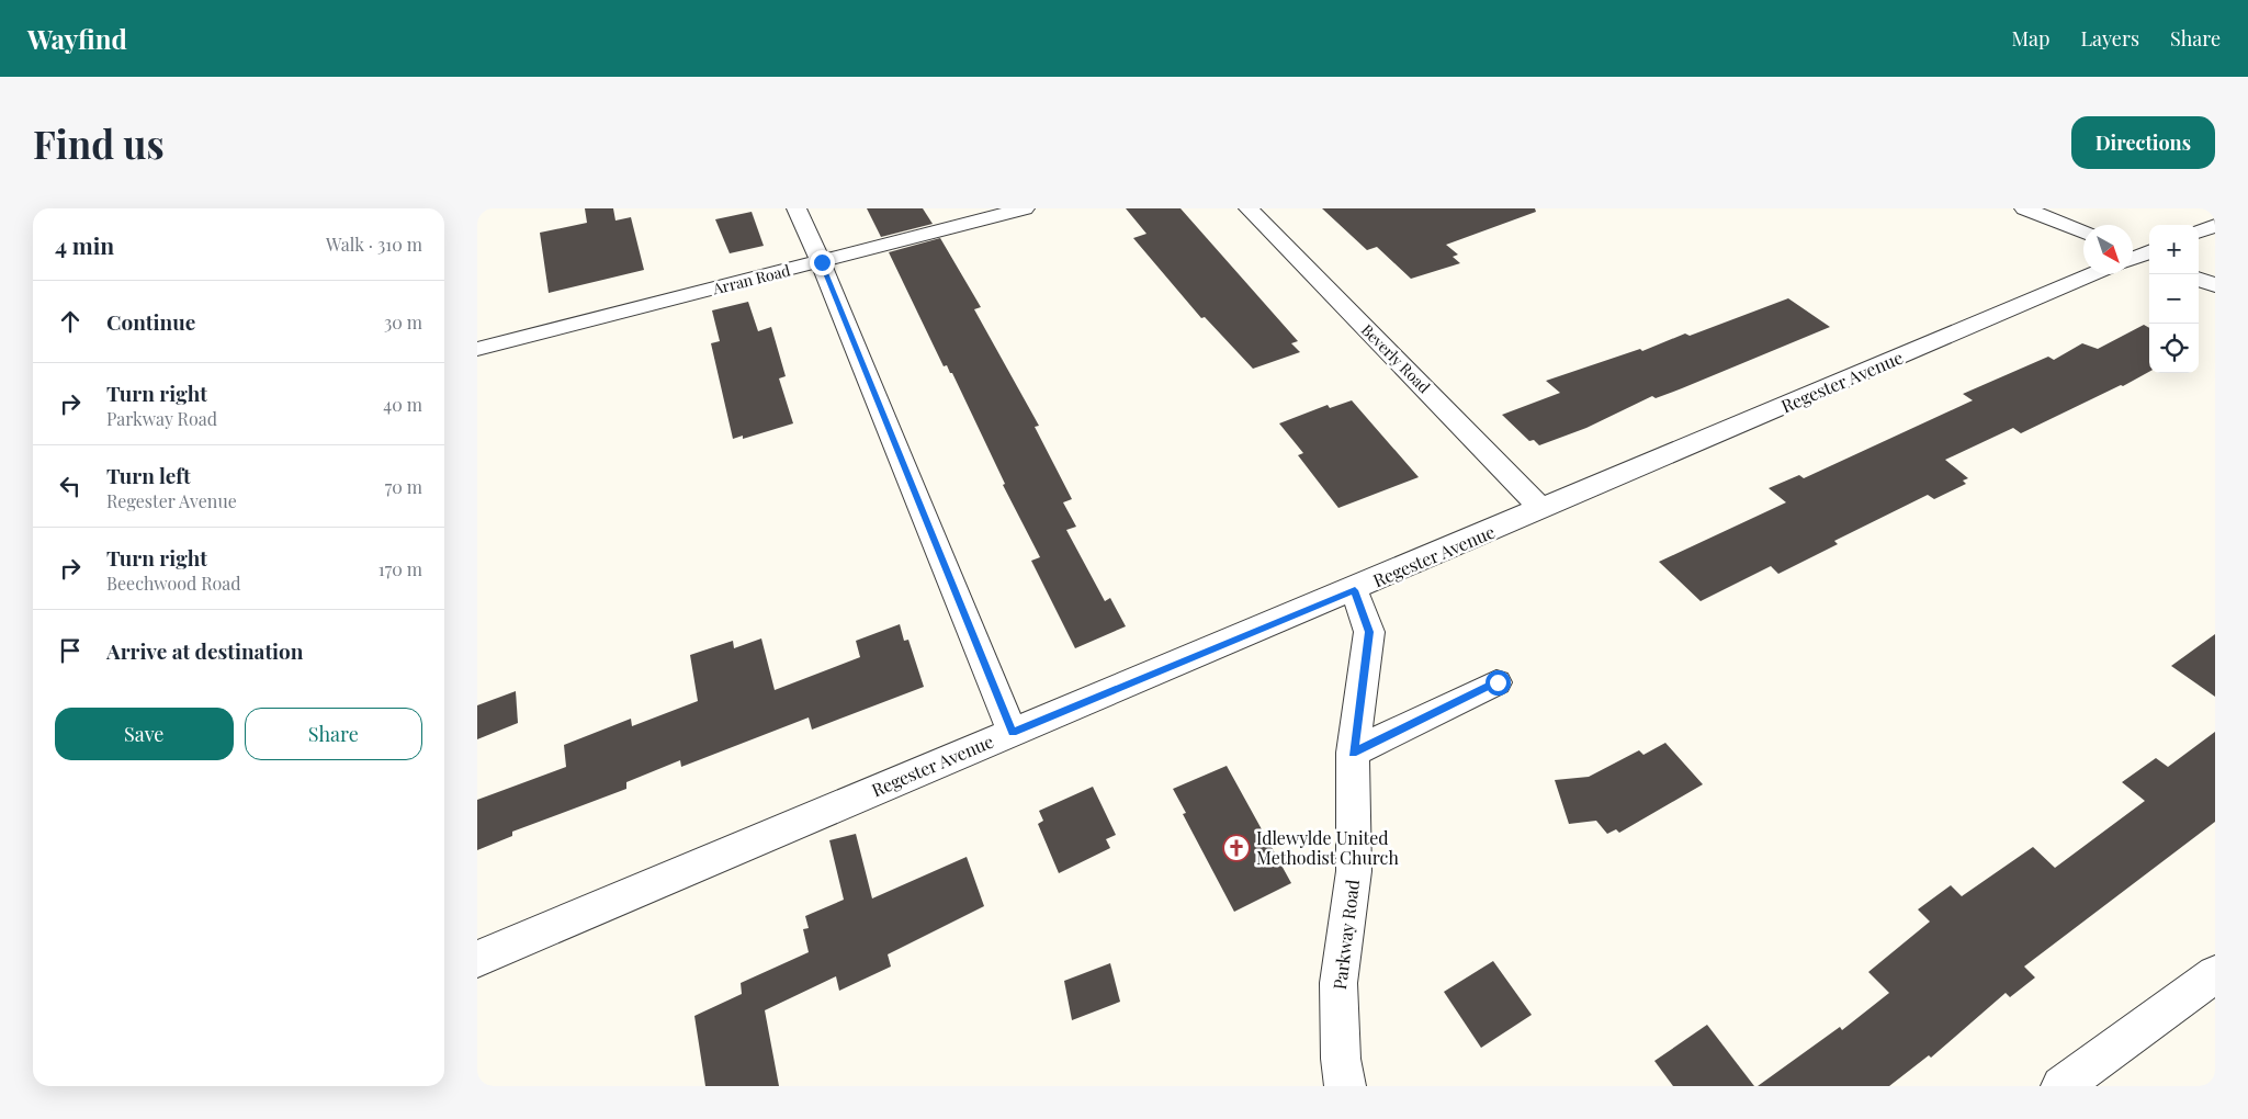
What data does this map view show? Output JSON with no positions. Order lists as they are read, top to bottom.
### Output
{
  "streets": {
    "street": [
      "Arran Road",
      "Beverly Road",
      "Regester Avenue",
      "Parkway Road"
    ]
  },
  "crossings": [
    ["Beverly Road", "Regester Avenue"],
    ["Regester Avenue", "Parkway Road"]
  ],
  "places": {
    "church": ["Idlewylde United Methodist Church"]
  },
  "north": "bottom right",
  "page": {
    "header": "Wayfind",
    "nav": ["Map", "Layers", "Share"],
    "buttons": [
      "Directions",
      ["Save", "Share"]
    ],
    "title": "Find us",
    "heading": ["4 min", "Walk · 310 m"],
    "map_buttons": ["+", "−"],
    "list": [
      ["Continue", "30 m"],
      ["Turn right", "Parkway Road", "40 m"],
      ["Turn left", "Regester Avenue", "70 m"],
      ["Turn right", "Beechwood Road", "170 m"],
      "Arrive at destination"
    ]
  }
}
